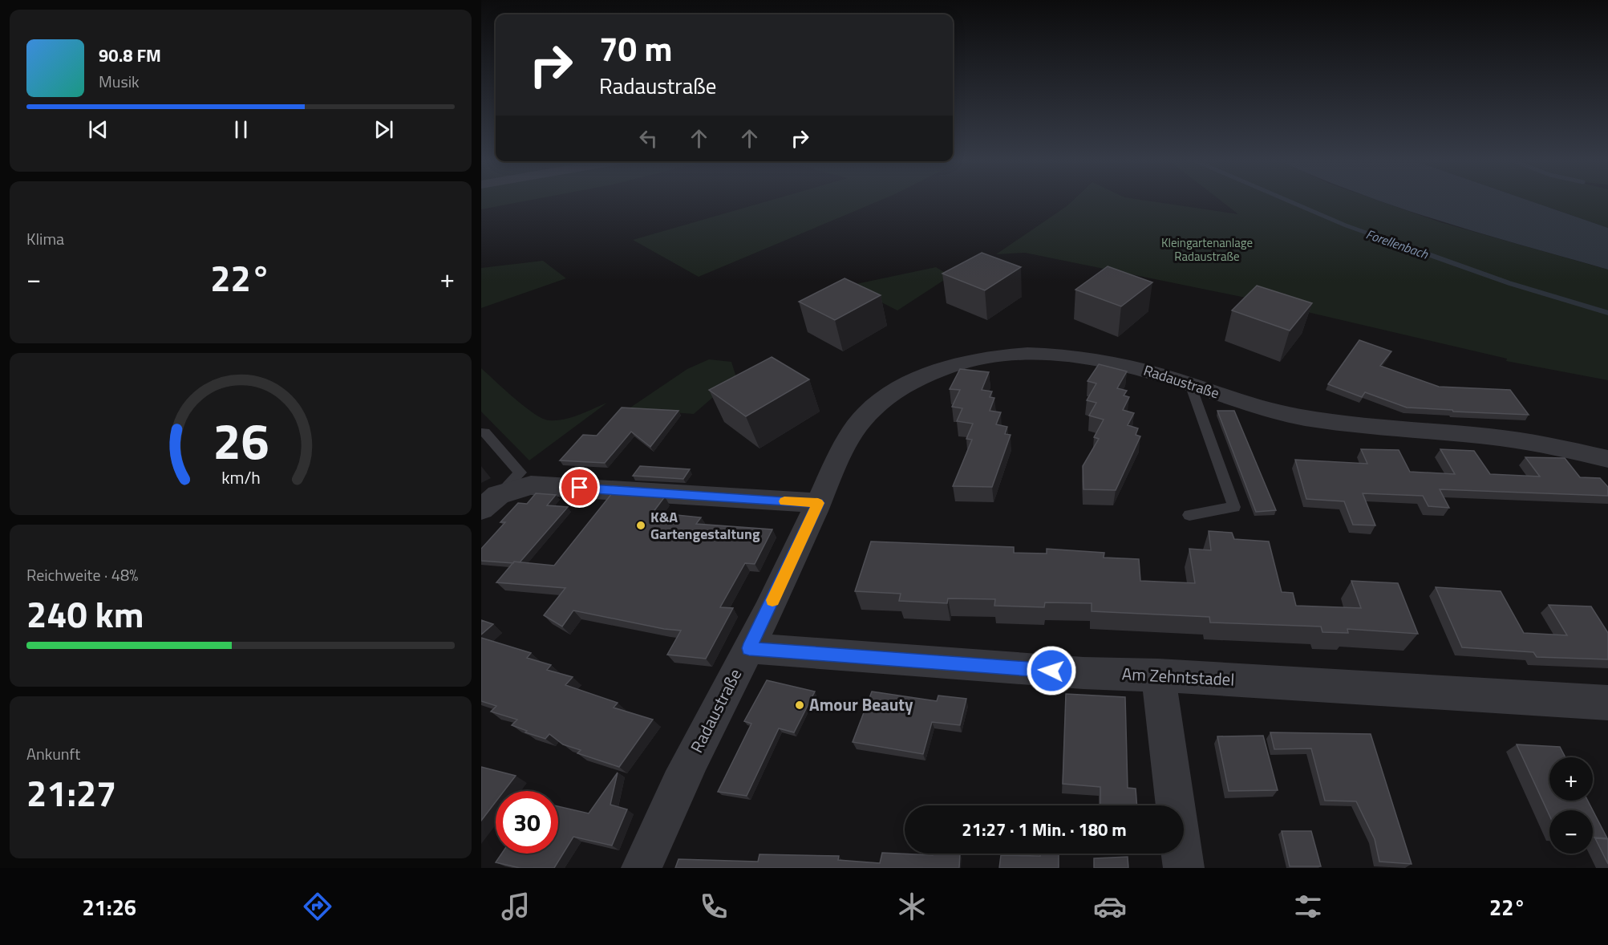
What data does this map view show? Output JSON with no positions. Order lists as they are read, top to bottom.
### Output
{
  "streets": {
    "street": ["Radaustraße", "Am Zehntstadel"]
  },
  "crossings": [
    ["Radaustraße", "Am Zehntstadel"]
  ],
  "water": ["Forellenbach"],
  "parks": ["Kleingartenanlage Radaustraße"],
  "places": ["K&A Gartengestaltung", "Amour Beauty"],
  "page": {
    "turn": ["70 m", "Radaustraße"],
    "song": ["90.8 FM", "Musik"],
    "tile": [
      "Klima",
      ["Reichweite · 48%", "240 km"],
      ["Ankunft", "21:27"]
    ],
    "heat": ["−", "22°", "+"],
    "map_buttons": ["+", "−"],
    "limit": "30",
    "trip": "21:27 · 1 Min. · 180 m",
    "tabs": ["21:26", "22°"],
    "gauge": ["26", "km/h"]
  }
}
